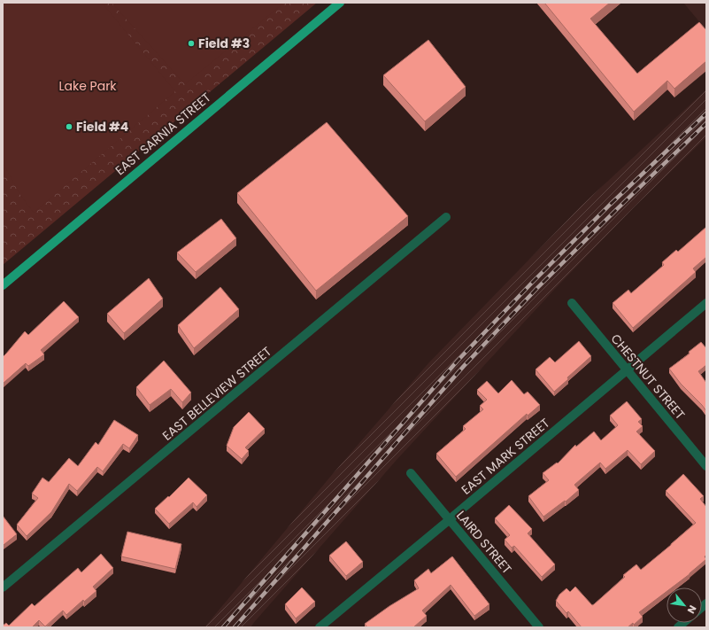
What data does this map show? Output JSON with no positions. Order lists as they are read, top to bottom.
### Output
{
  "streets": {
    "main road": ["EAST SARNIA STREET"],
    "street": [
      "CHESTNUT STREET",
      "EAST BELLEVIEW STREET",
      "EAST MARK STREET",
      "LAIRD STREET"
    ]
  },
  "crossings": [
    ["CHESTNUT STREET", "EAST MARK STREET"],
    ["EAST MARK STREET", "LAIRD STREET"]
  ],
  "parks": ["Lake Park"],
  "places": ["Field #3", "Field #4"],
  "north": "bottom right"
}
